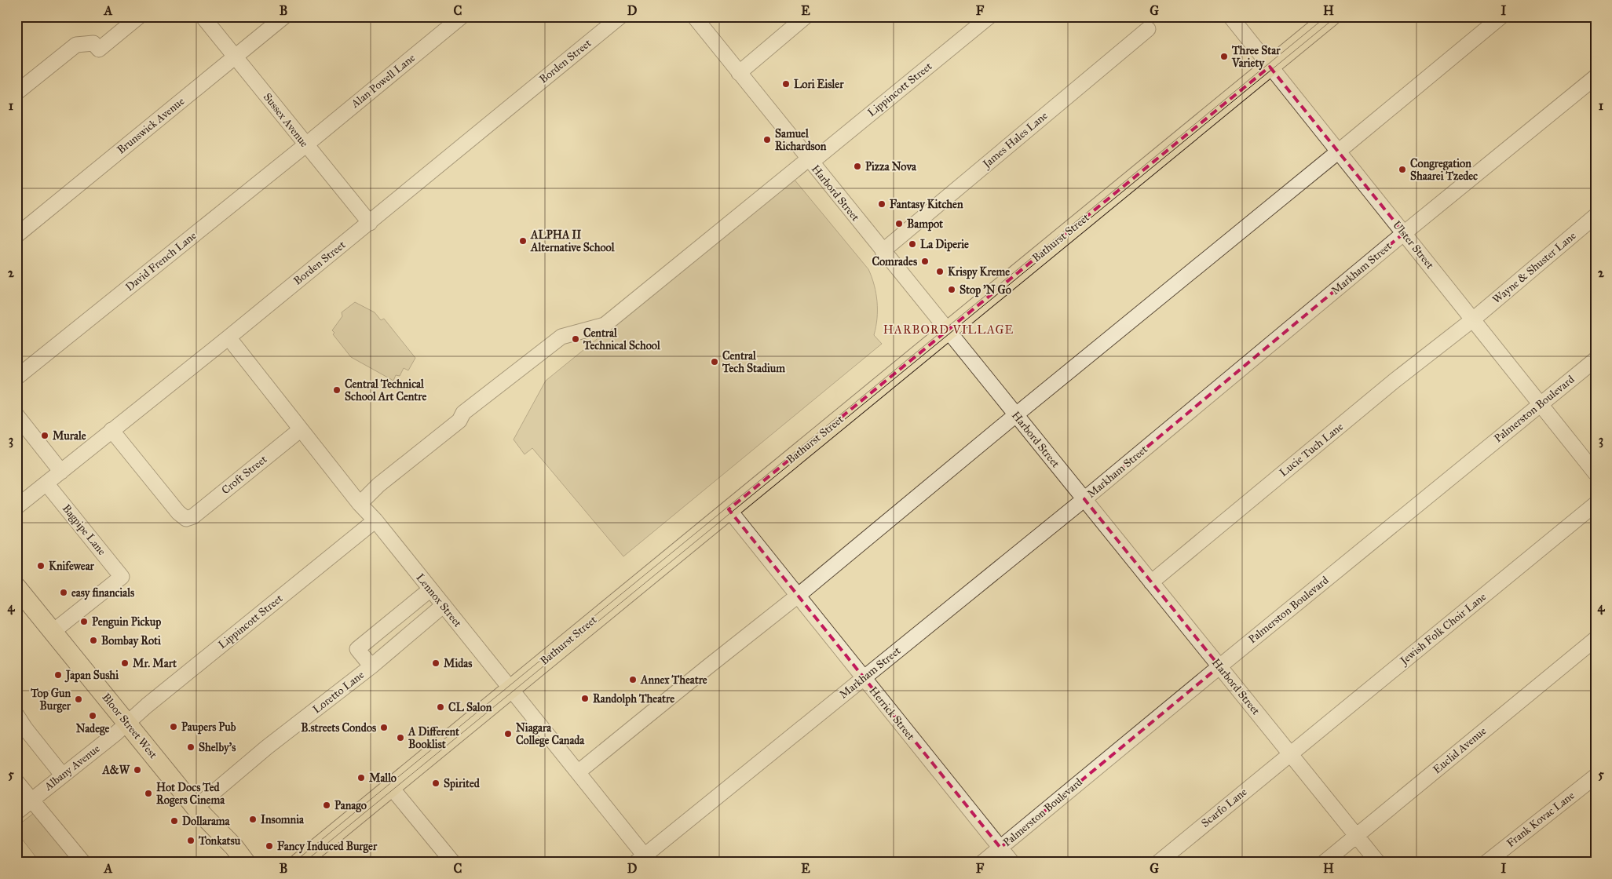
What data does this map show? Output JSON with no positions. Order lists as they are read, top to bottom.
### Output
{
  "streets": {
    "main road": ["Bathurst Street", "Bloor Street West"],
    "street": [
      "Borden Street",
      "Alan Powell Lane",
      "Lippincott Street",
      "Sussex Avenue",
      "Brunswick Avenue",
      "James Hales Lane",
      "Harbord Street",
      "Ulster Street",
      "David French Lane",
      "Wayne & Shuster Lane",
      "Markham Street",
      "Palmerston Boulevard",
      "Lucie Tuch Lane",
      "Croft Street",
      "Bagpipe Lane",
      "Lennox Street",
      "Jewish Folk Choir Lane",
      "Loretto Lane",
      "Herrick Street",
      "Euclid Avenue",
      "Albany Avenue",
      "Scarfo Lane",
      "Frank Kovac Lane"
    ]
  },
  "crossings": [
    ["Borden Street", "Sussex Avenue"],
    ["Borden Street", "Croft Street"],
    ["Borden Street", "Bagpipe Lane"],
    ["Borden Street", "Lennox Street"],
    ["Alan Powell Lane", "Sussex Avenue"],
    ["Alan Powell Lane", "David French Lane"],
    ["Lippincott Street", "Harbord Street"],
    ["Lippincott Street", "Lennox Street"],
    ["Lippincott Street", "Bloor Street West"],
    ["Lippincott Street", "Albany Avenue"],
    ["Sussex Avenue", "Brunswick Avenue"],
    ["Sussex Avenue", "David French Lane"],
    ["James Hales Lane", "Harbord Street"],
    ["Harbord Street", "Bathurst Street"],
    ["Harbord Street", "Markham Street"],
    ["Harbord Street", "Palmerston Boulevard"],
    ["Harbord Street", "Lucie Tuch Lane"],
    ["Harbord Street", "Jewish Folk Choir Lane"],
    ["Harbord Street", "Euclid Avenue"],
    ["Harbord Street", "Scarfo Lane"],
    ["Bathurst Street", "Ulster Street"],
    ["Bathurst Street", "Lennox Street"],
    ["Bathurst Street", "Herrick Street"],
    ["Ulster Street", "Wayne & Shuster Lane"],
    ["Ulster Street", "Markham Street"],
    ["Ulster Street", "Palmerston Boulevard"],
    ["Ulster Street", "Lucie Tuch Lane"],
    ["Wayne & Shuster Lane", "Lucie Tuch Lane"],
    ["Markham Street", "Lennox Street"],
    ["Markham Street", "Herrick Street"],
    ["Palmerston Boulevard", "Herrick Street"],
    ["Croft Street", "Lennox Street"],
    ["Bagpipe Lane", "Bloor Street West"],
    ["Lennox Street", "Loretto Lane"],
    ["Jewish Folk Choir Lane", "Scarfo Lane"],
    ["Loretto Lane", "Bloor Street West"],
    ["Bloor Street West", "Albany Avenue"]
  ],
  "districts": ["HARBORD VILLAGE"],
  "places": [
    "Three Star Variety",
    "Lori Eisler",
    "Samuel Richardson",
    "Pizza Nova",
    "Congregation Shaarei Tzedec",
    "Fantasy Kitchen",
    "Bampot",
    "ALPHA II Alternative School",
    "La Diperie",
    "Comrades",
    "Krispy Kreme",
    "Stop 'N Go",
    "Central Technical School",
    "Central Tech Stadium",
    "Central Technical School Art Centre",
    "Murale",
    "Knifewear",
    "easy financials",
    "Penguin Pickup",
    "Bombay Roti",
    "Mr. Mart",
    "Midas",
    "Japan Sushi",
    "Annex Theatre",
    "Randolph Theatre",
    "Top Gun Burger",
    "CL Salon",
    "Nadege",
    "Paupers Pub",
    "B.streets Condos",
    "Niagara College Canada",
    "A Different Booklist",
    "Shelby's",
    "A&W",
    "Mallo",
    "Spirited",
    "Hot Docs Ted Rogers Cinema",
    "Panago",
    "Insomnia",
    "Dollarama",
    "Tonkatsu",
    "Fancy Induced Burger"
  ],
  "grid": {
    "columns": [
      "A",
      "B",
      "C",
      "D",
      "E",
      "F",
      "G",
      "H",
      "I"
    ],
    "rows": [
      "1",
      "2",
      "3",
      "4",
      "5"
    ]
  }
}
